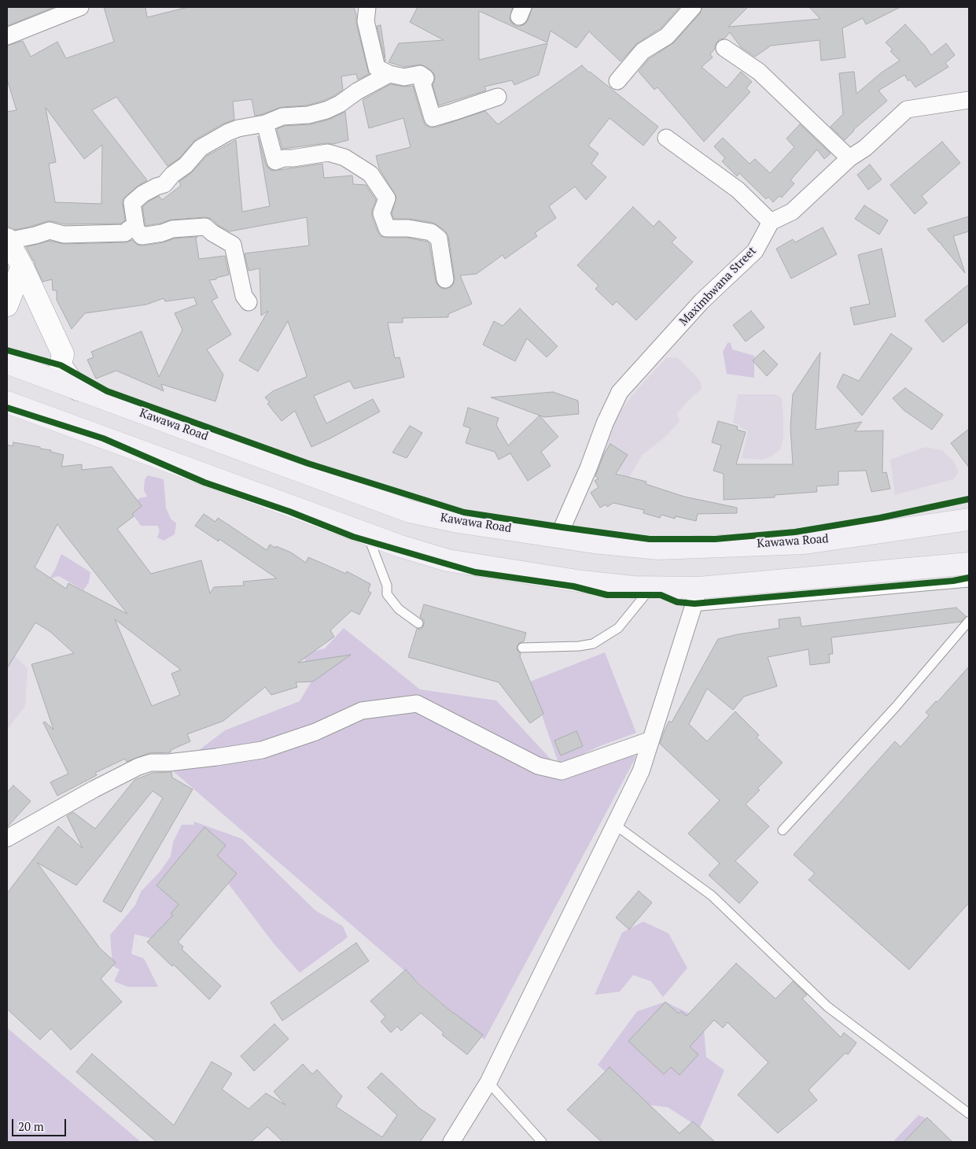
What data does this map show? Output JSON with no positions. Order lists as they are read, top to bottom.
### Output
{
  "streets": {
    "main road": ["Kawawa Road"],
    "street": ["Maximbwana Street"]
  },
  "crossings": [
    ["Maximbwana Street", "Kawawa Road"]
  ],
  "scale_bar": "20 m"
}
